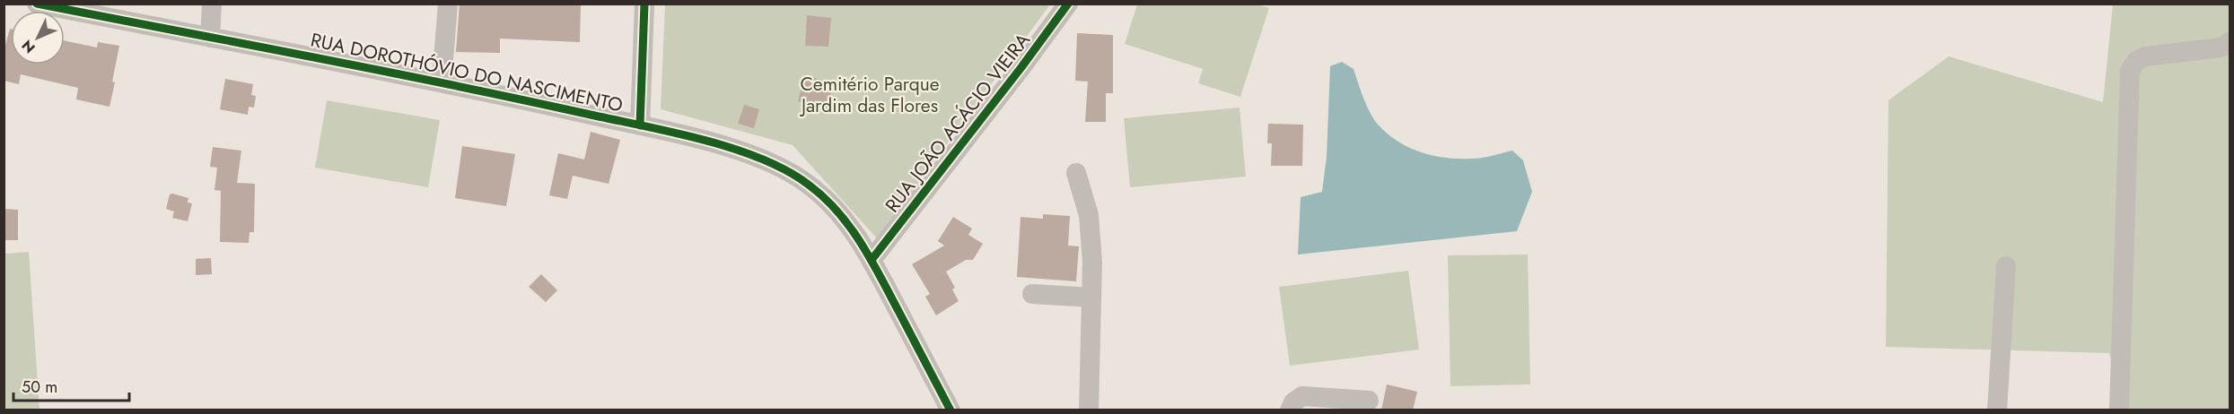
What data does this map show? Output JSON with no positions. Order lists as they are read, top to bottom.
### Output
{
  "streets": {
    "street": ["RUA DOROTHÓVIO DO NASCIMENTO", "RUA JOÃO ACÁCIO VIEIRA"]
  },
  "crossings": [
    ["RUA DOROTHÓVIO DO NASCIMENTO", "RUA JOÃO ACÁCIO VIEIRA"]
  ],
  "parks": ["Cemitério Parque Jardim das Flores"],
  "scale_bar": "50 m",
  "north": "bottom left"
}
